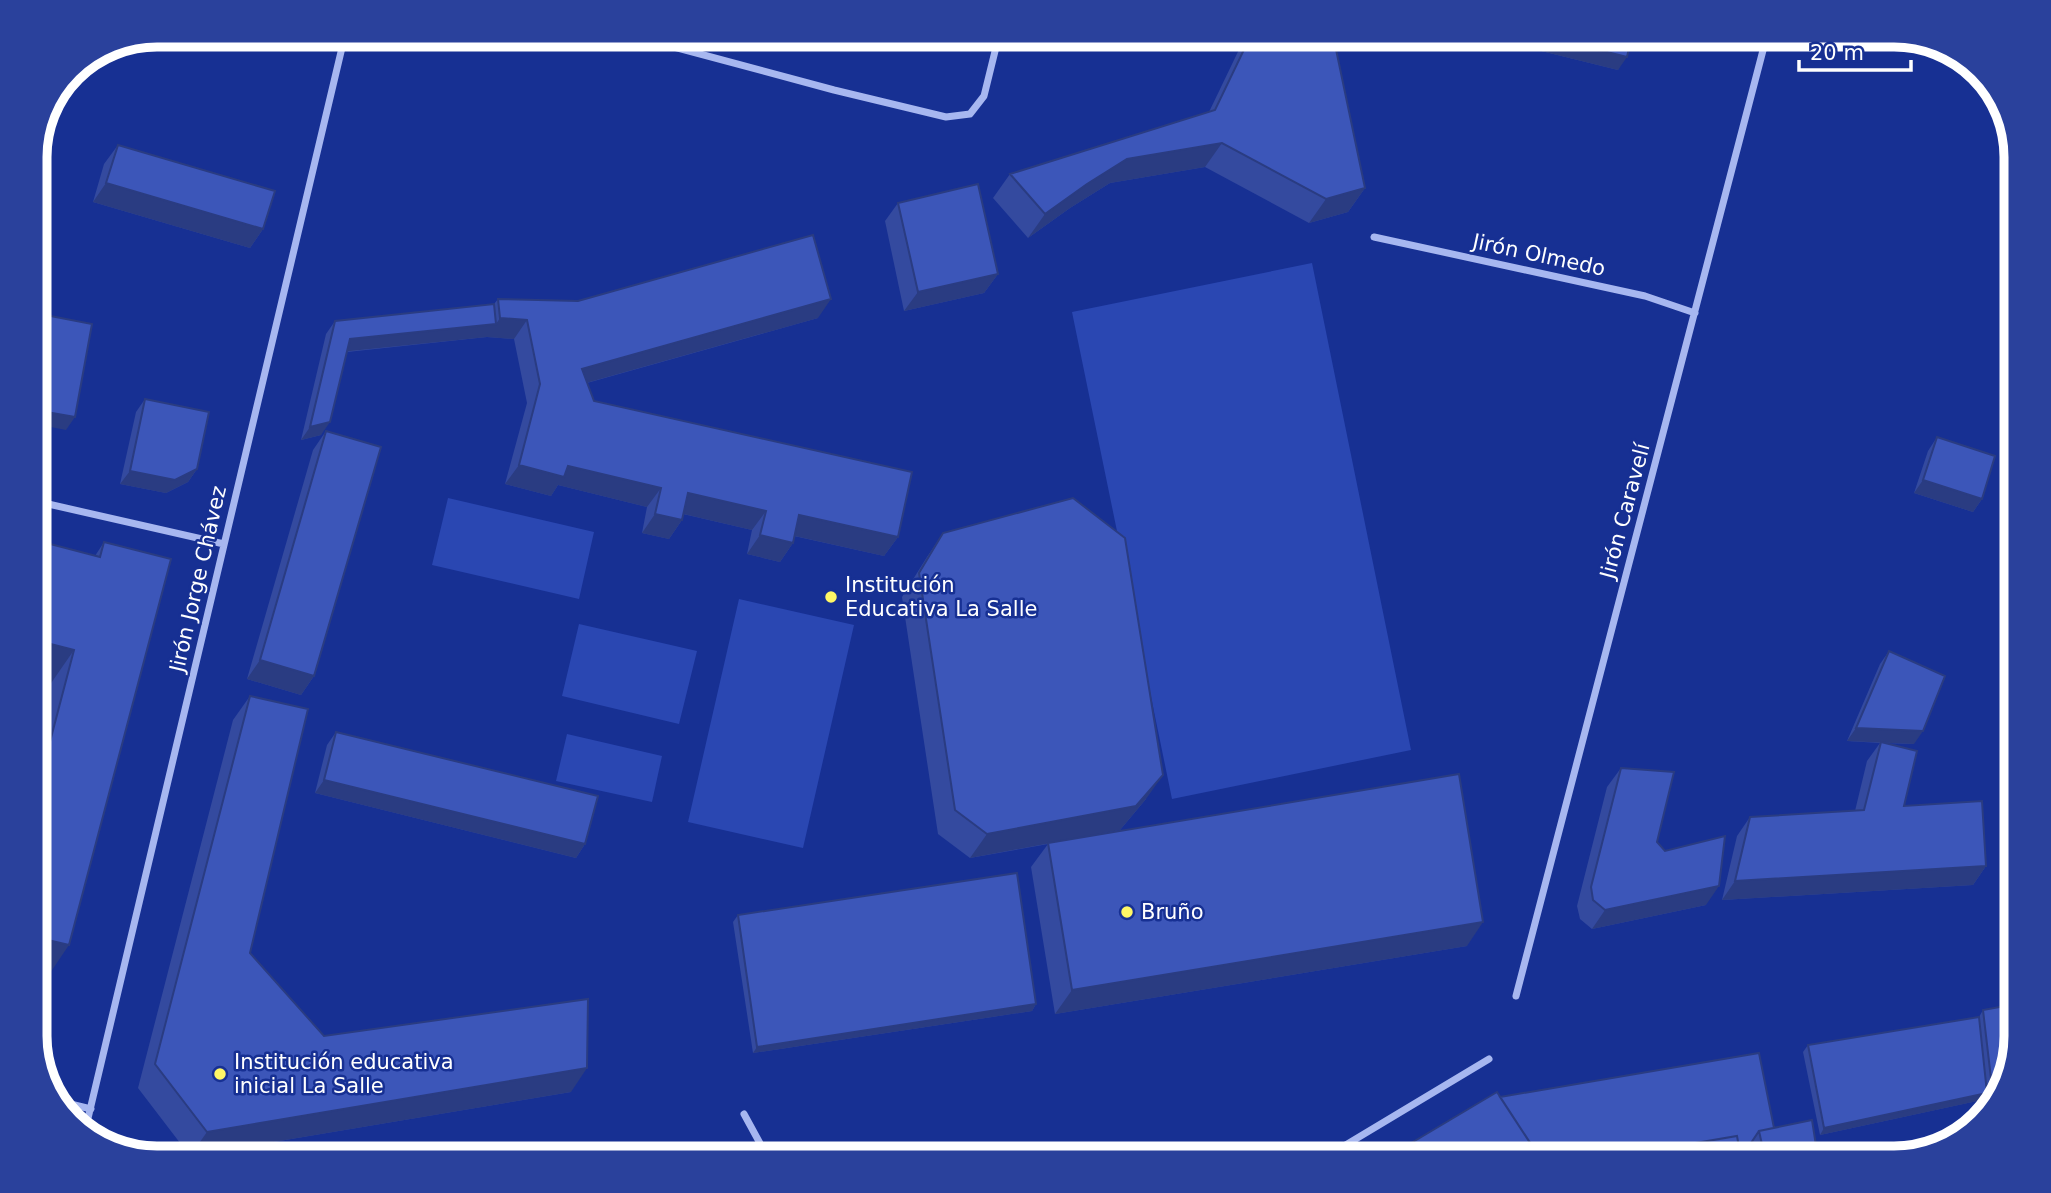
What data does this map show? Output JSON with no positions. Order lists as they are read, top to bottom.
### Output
{
  "streets": {
    "street": ["Jirón Olmedo", "Jirón Caravelí", "Jirón Jorge Chávez"]
  },
  "crossings": [
    ["Jirón Olmedo", "Jirón Caravelí"]
  ],
  "places": ["Institución Educativa La Salle", "Bruño", "Institución educativa inicial La Salle"],
  "scale_bar": "20 m"
}
